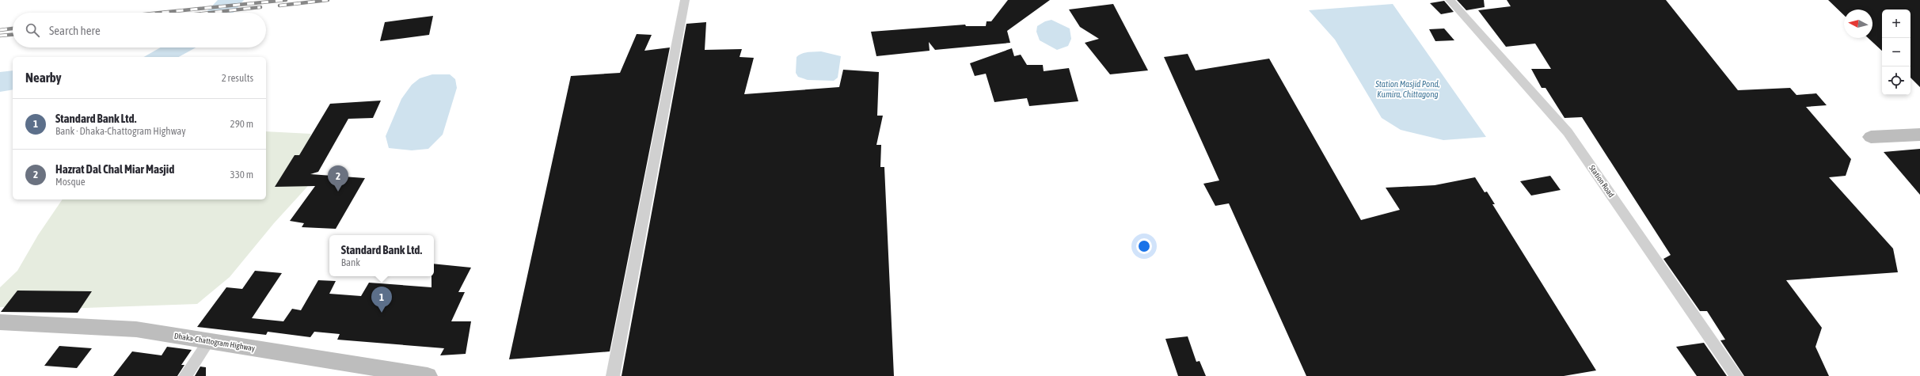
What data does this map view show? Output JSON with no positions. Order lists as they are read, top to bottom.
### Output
{
  "streets": {
    "street": ["Station Road", "Dhaka-Chattogram Highway"]
  },
  "water": ["Station Masjid Pond, Kumira, Chittagong"],
  "north": "left",
  "page": {
    "map_buttons": ["+", "−"],
    "search": "Search here",
    "heading": ["Nearby", "2 results"],
    "list": [
      {
        "mark": "1",
        "name": "Standard Bank Ltd.",
        "note": "Bank · Dhaka-Chattogram Highway",
        "value": "290 m"
      },
      {
        "mark": "2",
        "name": "Hazrat Dal Chal Miar Masjid",
        "note": "Mosque",
        "value": "330 m"
      }
    ],
    "pins": ["2", "1"],
    "popup": ["Standard Bank Ltd.", "Bank"]
  }
}
